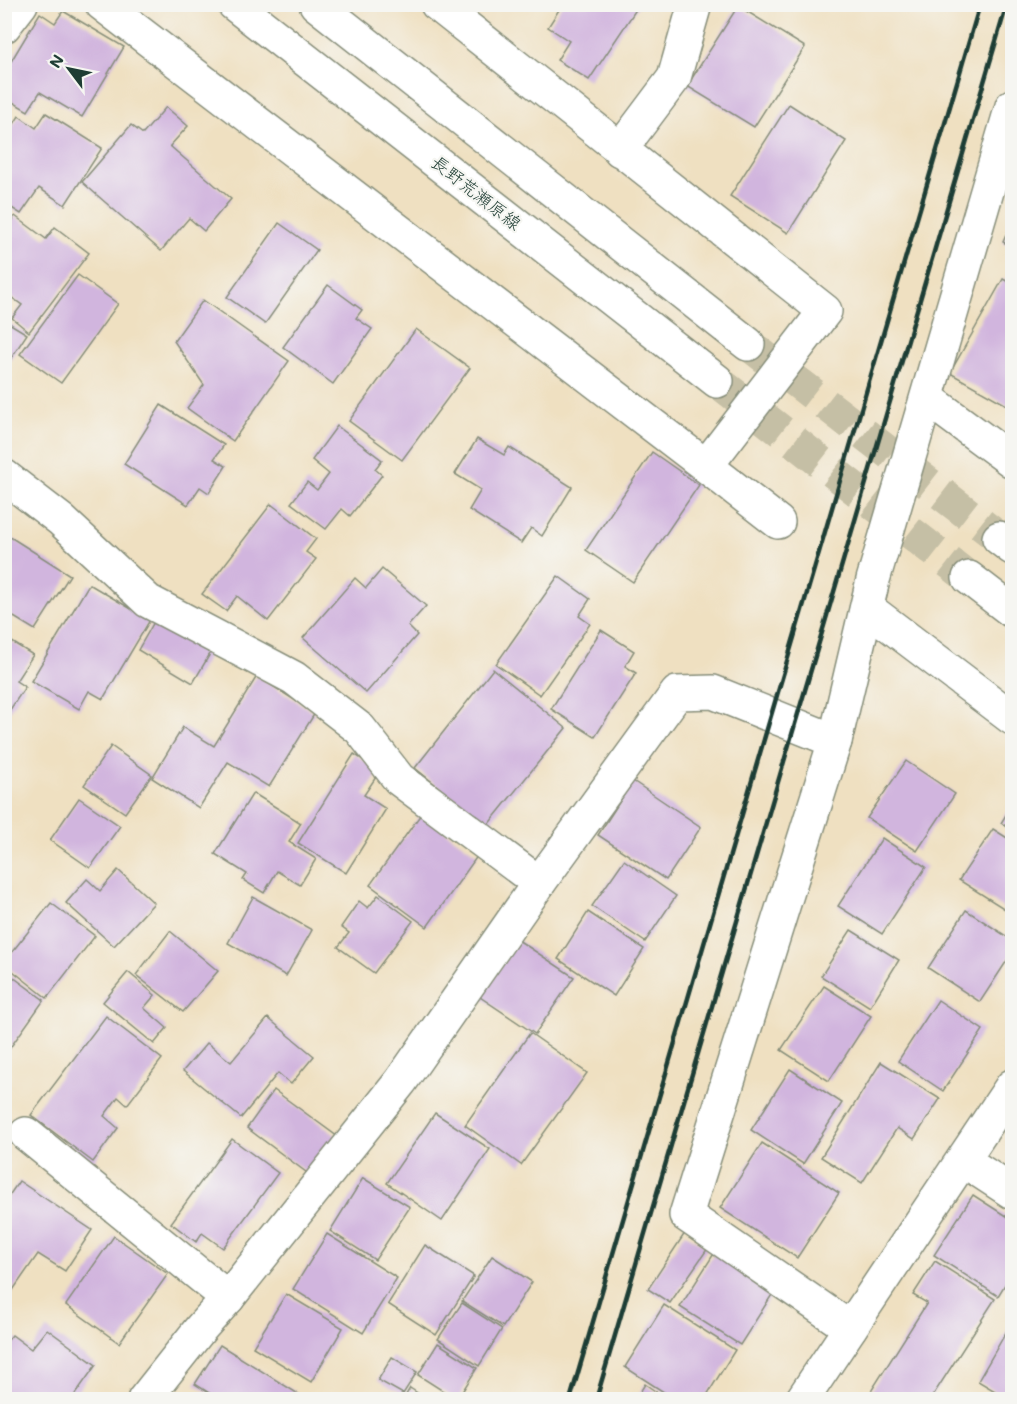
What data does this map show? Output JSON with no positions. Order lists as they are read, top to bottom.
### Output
{
  "streets": {
    "street": ["長野荒瀬原線"]
  },
  "north": "top left"
}
